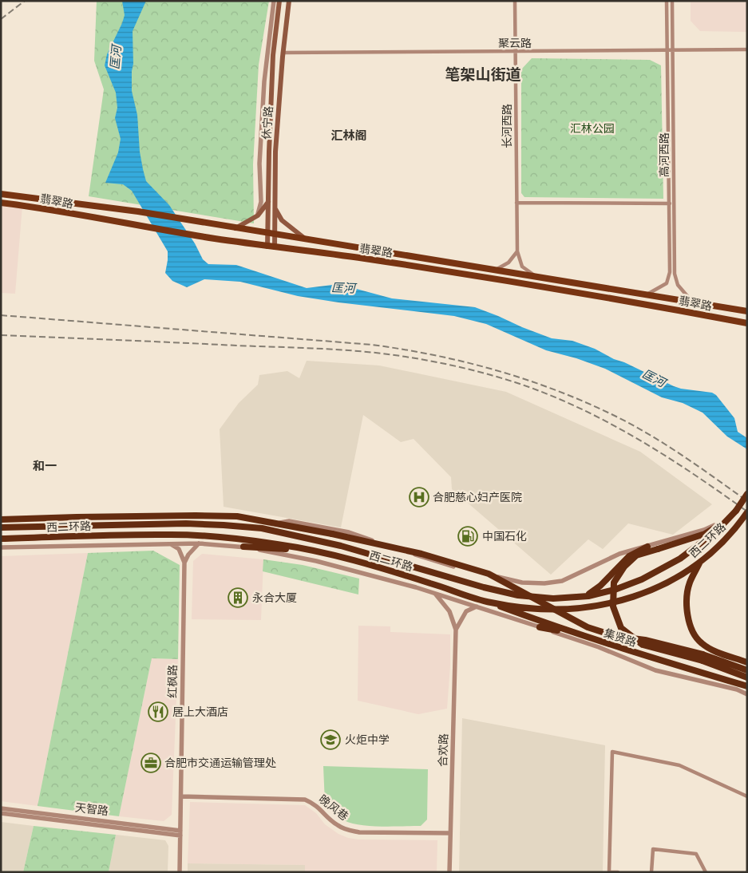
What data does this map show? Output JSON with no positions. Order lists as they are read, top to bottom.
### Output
{
  "streets": {
    "highway": ["西二环路", "集贤路"],
    "main road": ["休宁路", "翡翠路"],
    "street": [
      "聚云路",
      "长河西路",
      "高河西路",
      "红枫路",
      "合欢路",
      "晚风巷",
      "天智路"
    ]
  },
  "crossings": [
    ["聚云路", "休宁路"],
    ["聚云路", "长河西路"],
    ["聚云路", "高河西路"],
    ["休宁路", "翡翠路"],
    ["高河西路", "翡翠路"],
    ["西二环路", "集贤路"],
    ["红枫路", "晚风巷"],
    ["红枫路", "天智路"],
    ["合欢路", "晚风巷"]
  ],
  "districts": ["笔架山街道", "汇林阁", "和一"],
  "water": ["匡河"],
  "parks": ["汇林公园"],
  "places": {
    "hospital": ["合肥慈心妇产医院"],
    "fuel station": ["中国石化"],
    "building": ["永合大厦"],
    "restaurant": ["居上大酒店"],
    "school or university": ["火炬中学"],
    "office": ["合肥市交通运输管理处"]
  }
}
